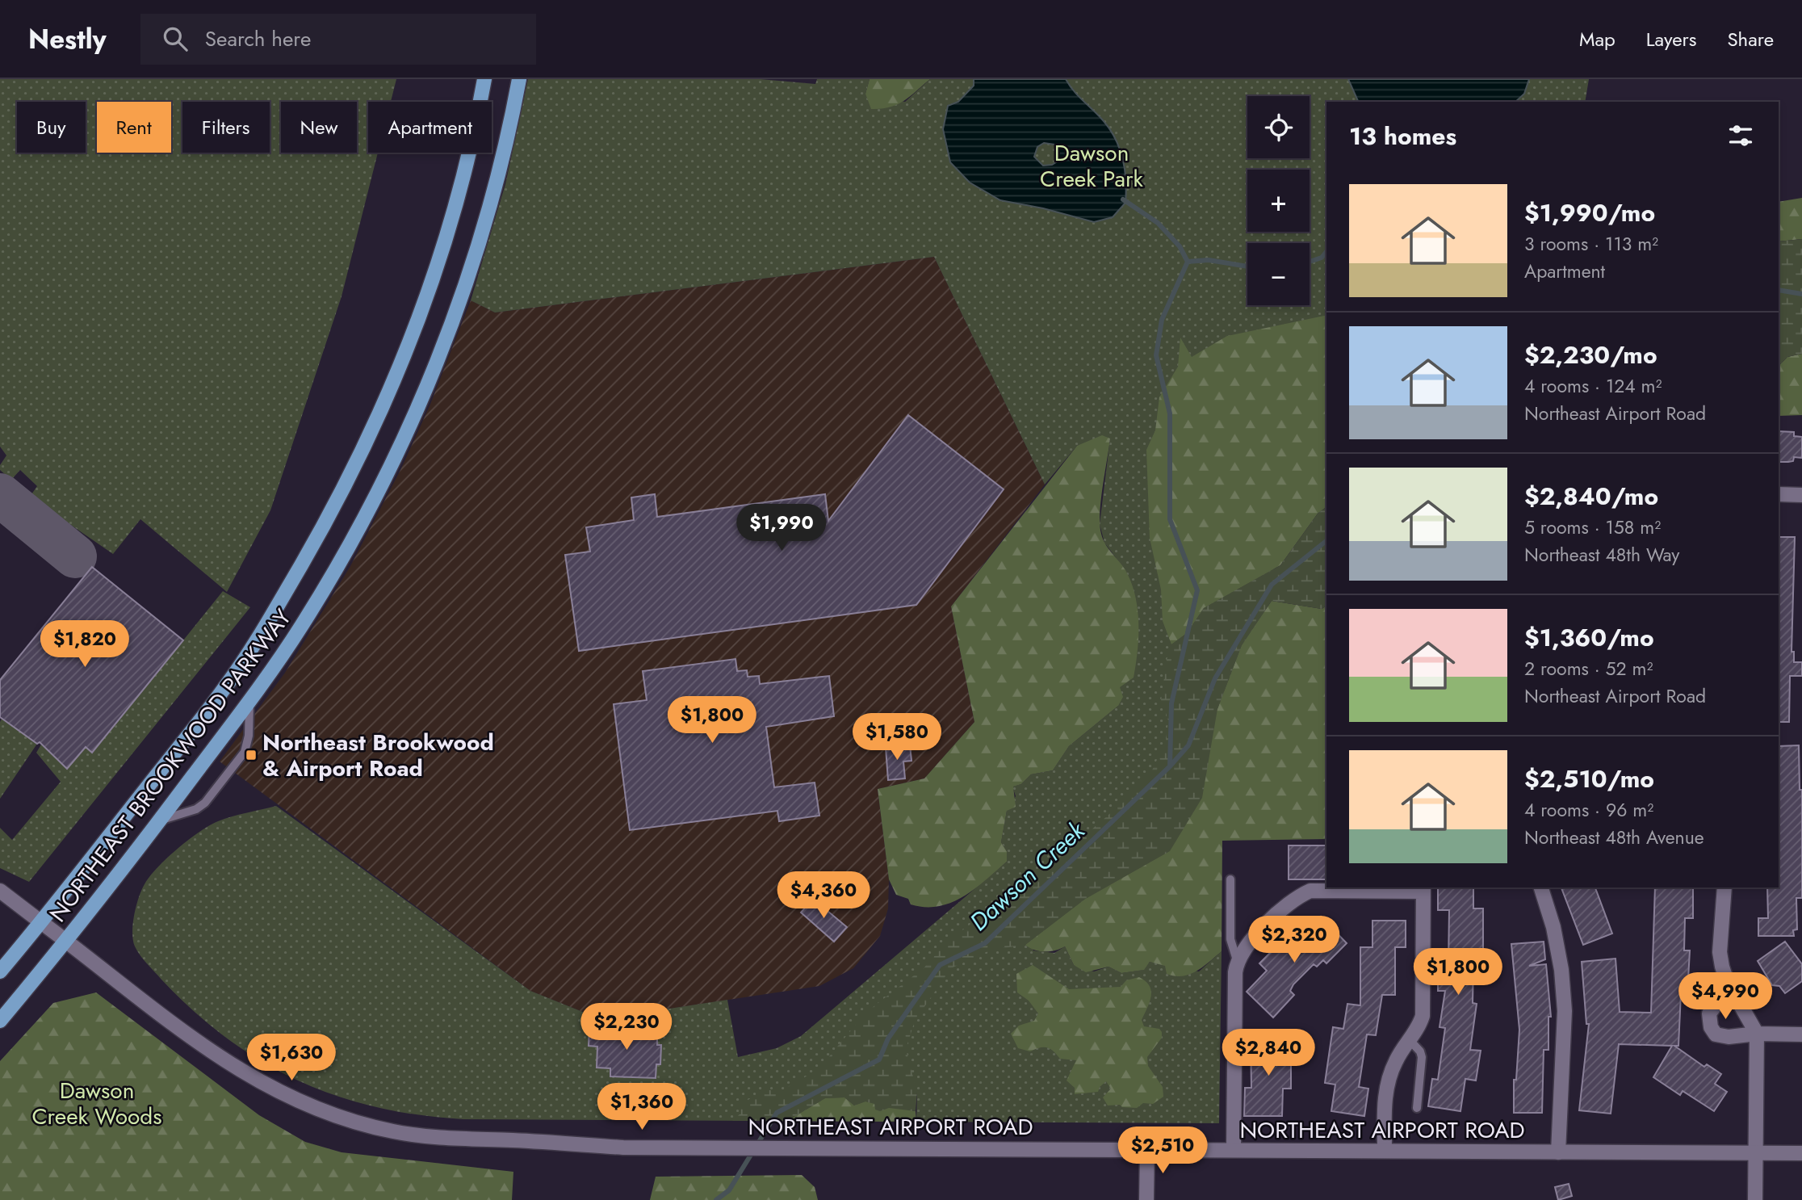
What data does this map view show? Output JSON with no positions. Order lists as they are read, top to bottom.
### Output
{
  "streets": {
    "main road": ["NORTHEAST BROOKWOOD PARKWAY"],
    "street": ["NORTHEAST AIRPORT ROAD"]
  },
  "crossings": [
    ["NORTHEAST BROOKWOOD PARKWAY", "NORTHEAST AIRPORT ROAD"]
  ],
  "water": ["Dawson Creek"],
  "parks": ["Dawson Creek Park", "Dawson Creek Woods"],
  "places": {
    "transit": ["Northeast Brookwood & Airport Road"]
  },
  "page": {
    "header": "Nestly",
    "search": "Search here",
    "nav": ["Map", "Layers", "Share"],
    "map_buttons": ["+", "−"],
    "chip": [
      "Buy",
      "Rent",
      "Filters",
      "New",
      "Apartment"
    ],
    "heading": "13 homes",
    "list": [
      {
        "name": "$1,990/mo",
        "note": "3 rooms · 113 m² · Apartment"
      },
      {
        "name": "$2,230/mo",
        "note": "4 rooms · 124 m² · Northeast Airport Road"
      },
      {
        "name": "$2,840/mo",
        "note": "5 rooms · 158 m² · Northeast 48th Way"
      },
      {
        "name": "$1,360/mo",
        "note": "2 rooms · 52 m² · Northeast Airport Road"
      },
      {
        "name": "$2,510/mo",
        "note": "4 rooms · 96 m² · Northeast 48th Avenue"
      }
    ],
    "price": [
      "$1,990",
      "$1,820",
      "$1,800",
      "$1,580",
      "$4,360",
      "$2,320",
      "$1,800",
      "$4,990",
      "$2,230",
      "$2,840",
      "$1,630",
      "$1,360",
      "$2,510"
    ]
  }
}
